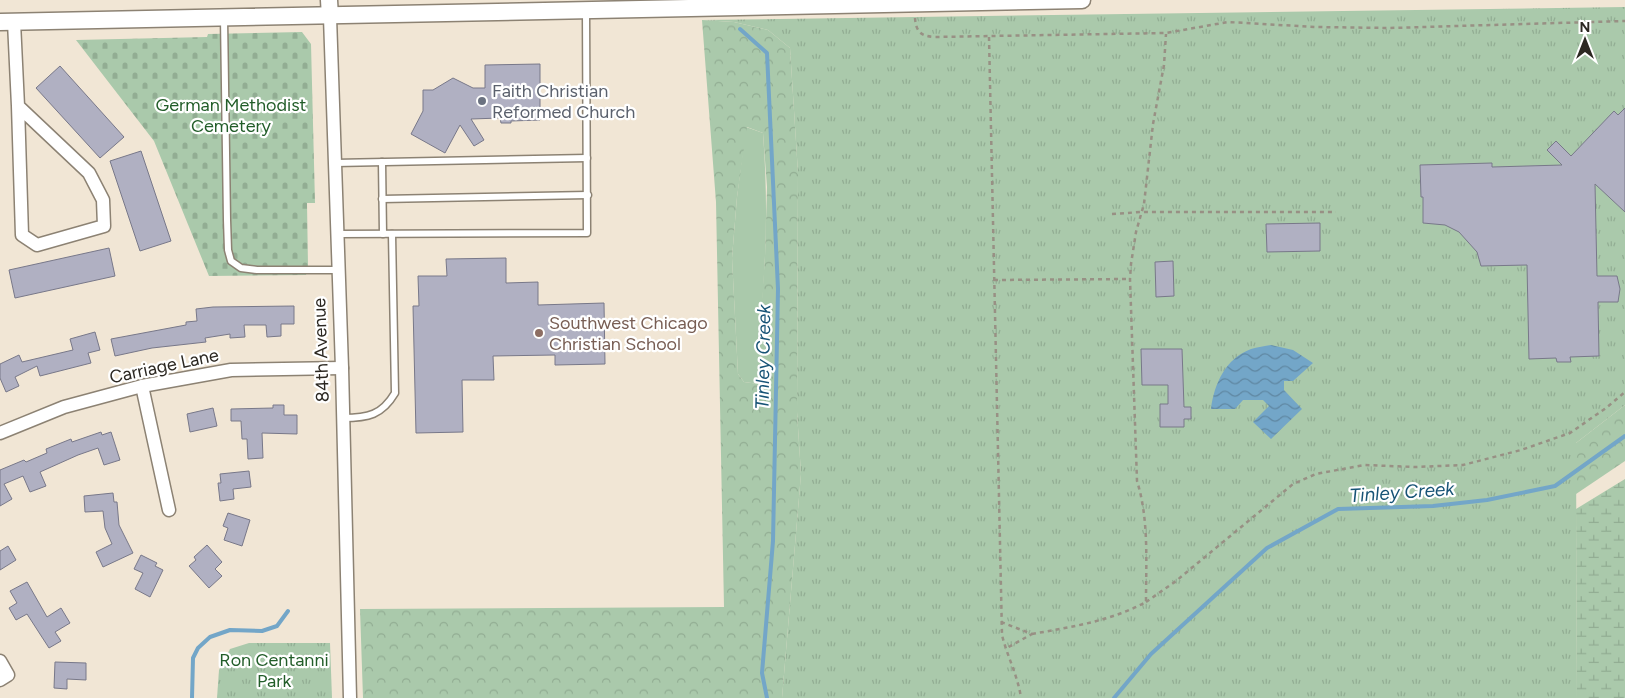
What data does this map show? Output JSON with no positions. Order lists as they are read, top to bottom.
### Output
{
  "streets": {
    "street": ["84th Avenue", "Carriage Lane"]
  },
  "crossings": [
    ["84th Avenue", "Carriage Lane"]
  ],
  "water": ["Tinley Creek"],
  "parks": ["German Methodist Cemetery", "Ron Centanni Park"],
  "places": ["Faith Christian Reformed Church", "Southwest Chicago Christian School"],
  "north": "top"
}
